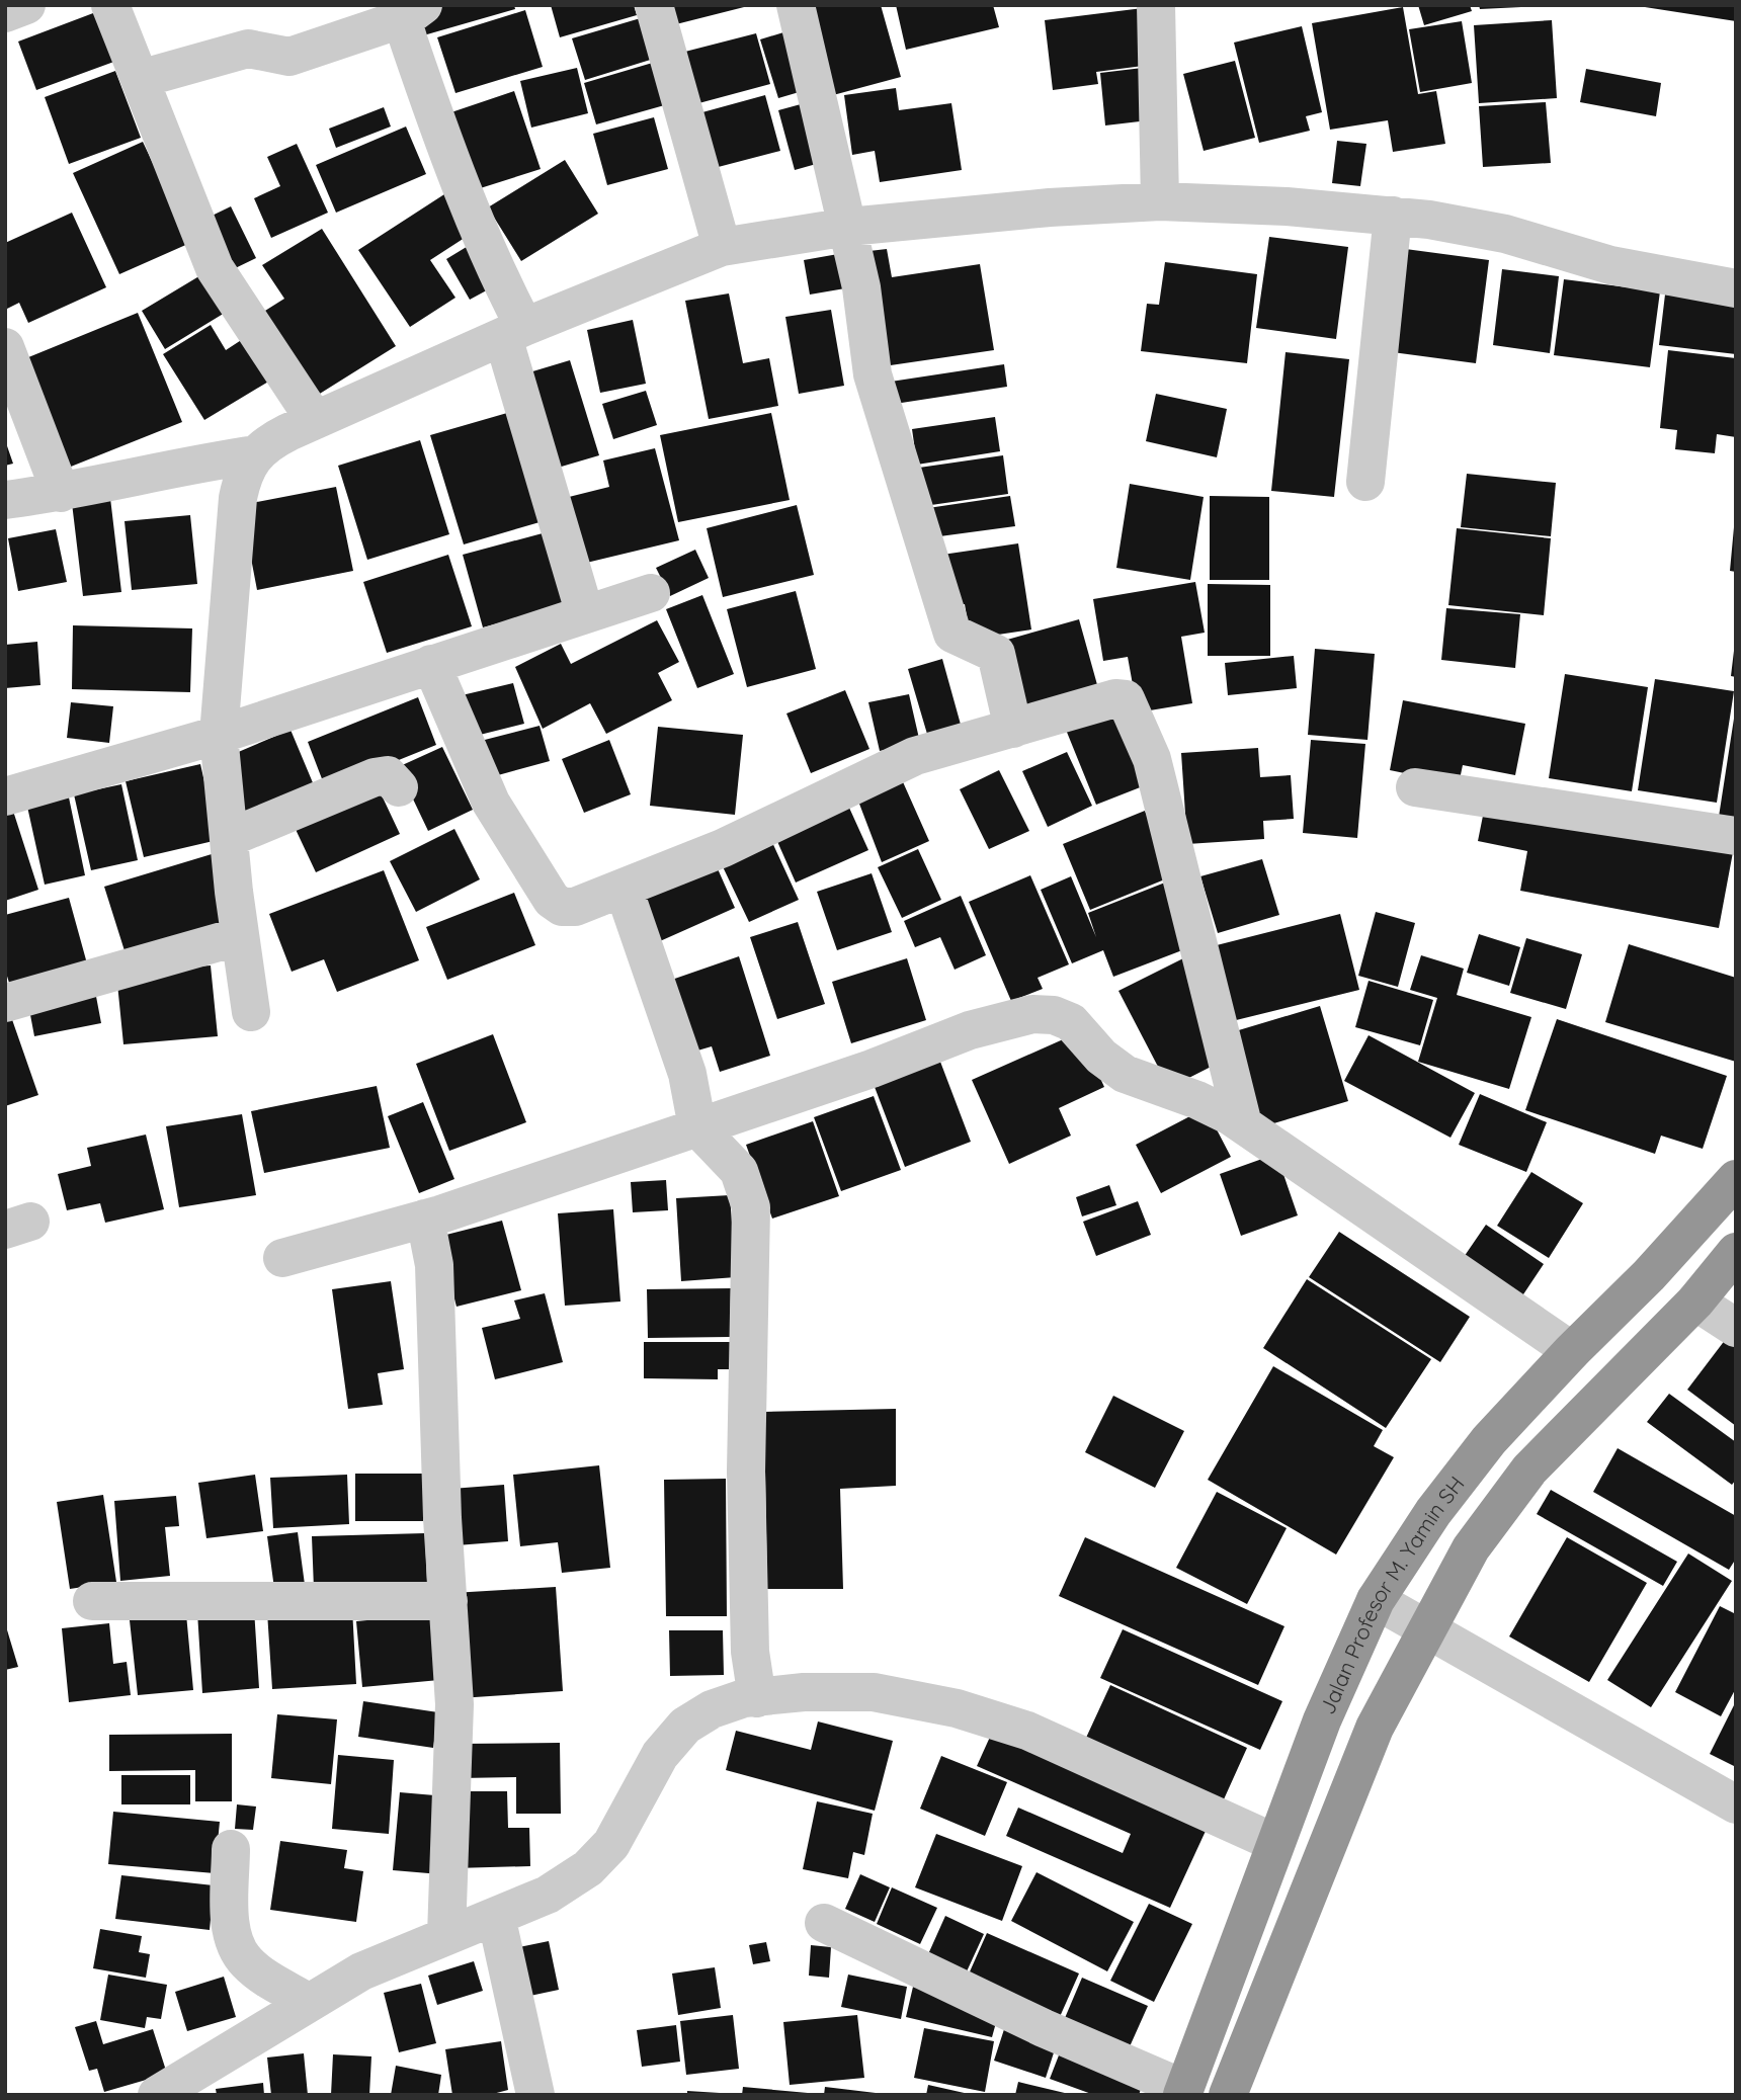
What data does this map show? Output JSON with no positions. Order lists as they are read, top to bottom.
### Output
{
  "streets": {
    "highway": ["Jalan Profesor M. Yamin SH"]
  }
}
